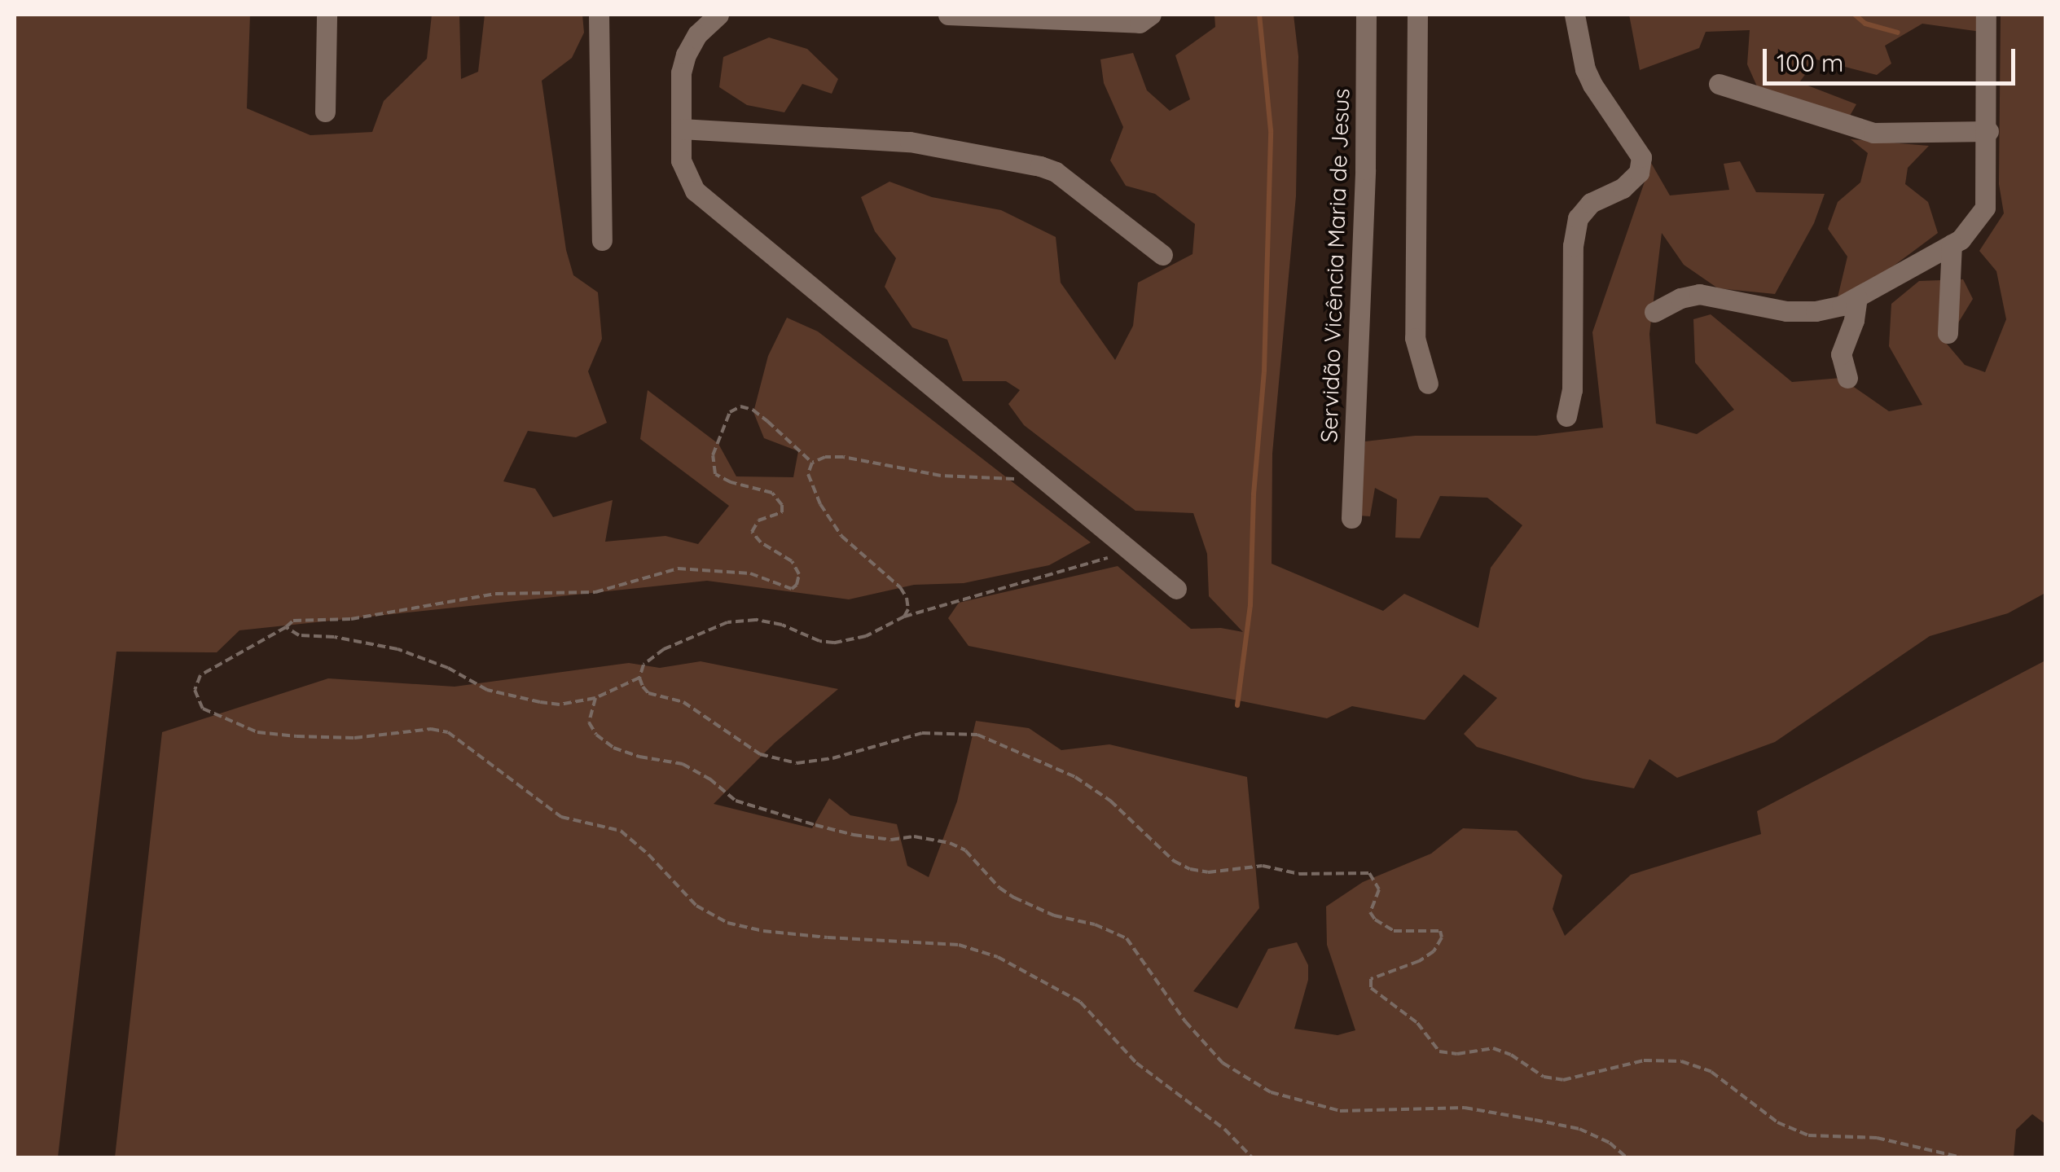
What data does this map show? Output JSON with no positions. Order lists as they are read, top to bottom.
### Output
{
  "streets": {
    "street": ["Servidão Vicência Maria de Jesus"]
  },
  "scale_bar": "100 m"
}
